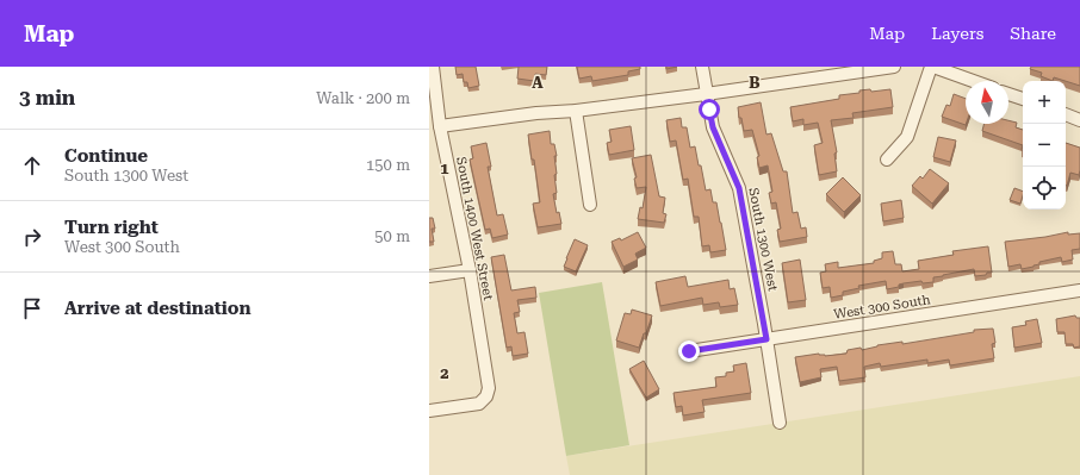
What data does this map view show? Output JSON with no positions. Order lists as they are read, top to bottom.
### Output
{
  "streets": {
    "street": ["South 1400 West Street", "South 1300 West", "West 300 South"]
  },
  "crossings": [
    ["South 1300 West", "West 300 South"]
  ],
  "north": "top",
  "page": {
    "header": "Map",
    "nav": ["Map", "Layers", "Share"],
    "heading": ["3 min", "Walk · 200 m"],
    "map_buttons": ["+", "−"],
    "list": [
      ["Continue", "South 1300 West", "150 m"],
      ["Turn right", "West 300 South", "50 m"],
      "Arrive at destination"
    ]
  },
  "grid": {
    "columns": ["A", "B"],
    "rows": ["1", "2"]
  }
}
